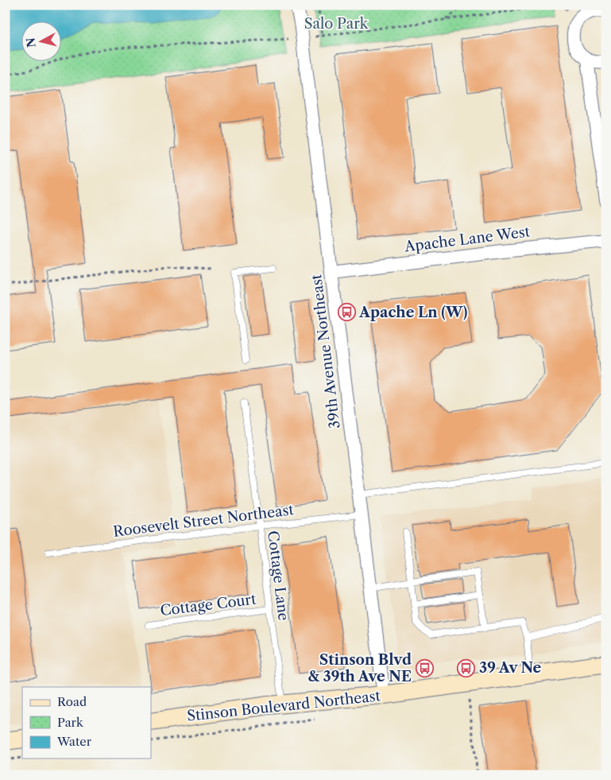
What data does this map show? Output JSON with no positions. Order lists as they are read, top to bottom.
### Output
{
  "streets": {
    "street": ["Apache Lane West", "39th Avenue Northeast", "Stinson Boulevard Northeast"],
    "lane": ["Roosevelt Street Northeast", "Cottage Lane", "Cottage Court"]
  },
  "crossings": [
    ["Apache Lane West", "39th Avenue Northeast"],
    ["39th Avenue Northeast", "Roosevelt Street Northeast"],
    ["39th Avenue Northeast", "Stinson Boulevard Northeast"],
    ["Roosevelt Street Northeast", "Cottage Lane"],
    ["Cottage Lane", "Cottage Court"],
    ["Cottage Lane", "Stinson Boulevard Northeast"]
  ],
  "parks": ["Salo Park"],
  "places": {
    "bus stop": ["Apache Ln (W)", "Stinson Blvd & 39th Ave NE", "39 Av Ne"]
  },
  "legend": ["Road", "Park", "Water"],
  "north": "left"
}
